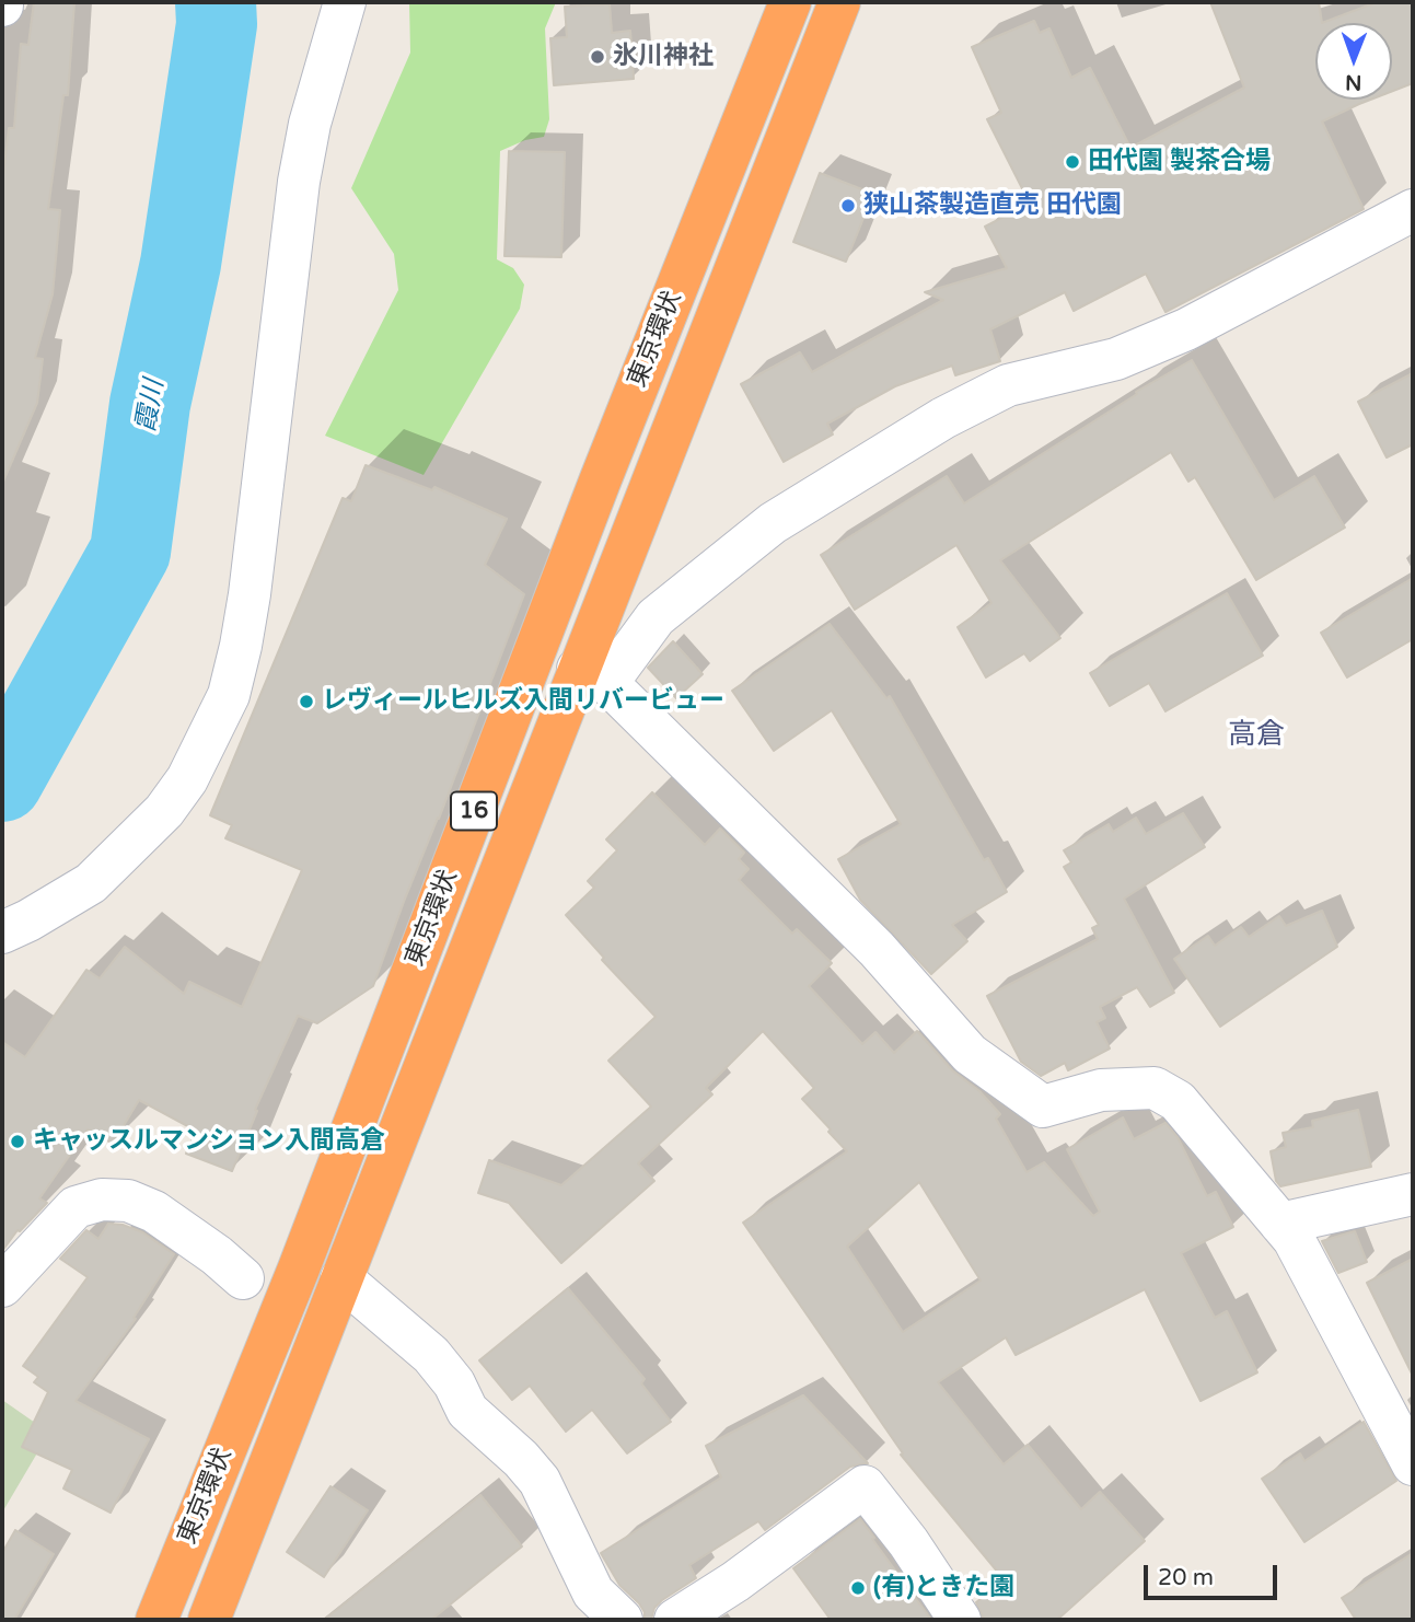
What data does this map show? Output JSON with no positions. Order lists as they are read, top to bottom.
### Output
{
  "streets": {
    "highway": ["東京環状", "16"]
  },
  "districts": ["高倉"],
  "water": ["霞川"],
  "places": [
    "氷川神社",
    "田代園 製茶合場",
    "狭山茶製造直売 田代園",
    "レヴィールヒルズ入間リバービュー",
    "キャッスルマンション入間高倉",
    "(有)ときた園"
  ],
  "scale_bar": "20 m",
  "north": "bottom"
}
